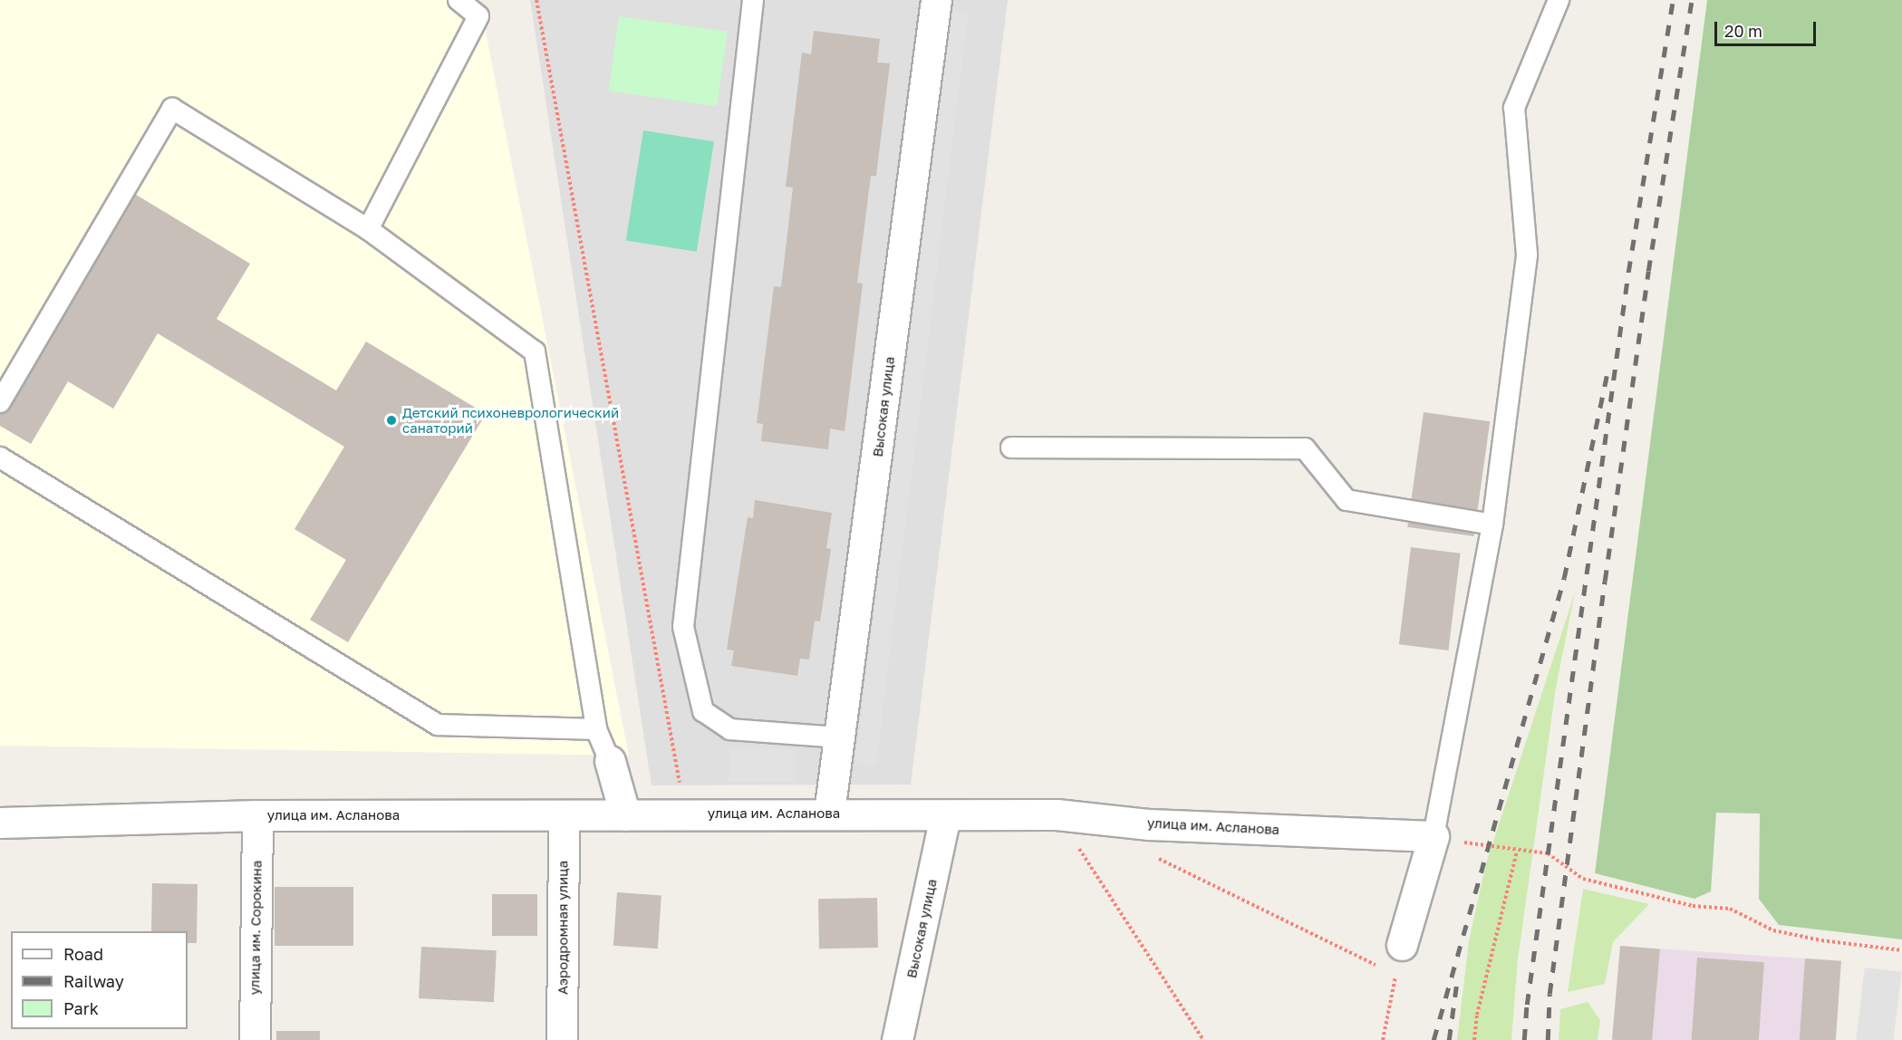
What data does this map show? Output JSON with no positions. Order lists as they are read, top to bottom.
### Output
{
  "streets": {
    "street": [
      "Высокая улица",
      "улица им. Асланова",
      "улица им. Сорокина",
      "Аэродромная улица"
    ]
  },
  "crossings": [
    ["Высокая улица", "улица им. Асланова"],
    ["улица им. Асланова", "улица им. Сорокина"],
    ["улица им. Асланова", "Аэродромная улица"]
  ],
  "places": ["Детский психоневрологический санаторий"],
  "legend": ["Road", "Railway", "Park"],
  "scale_bar": "20 m"
}
